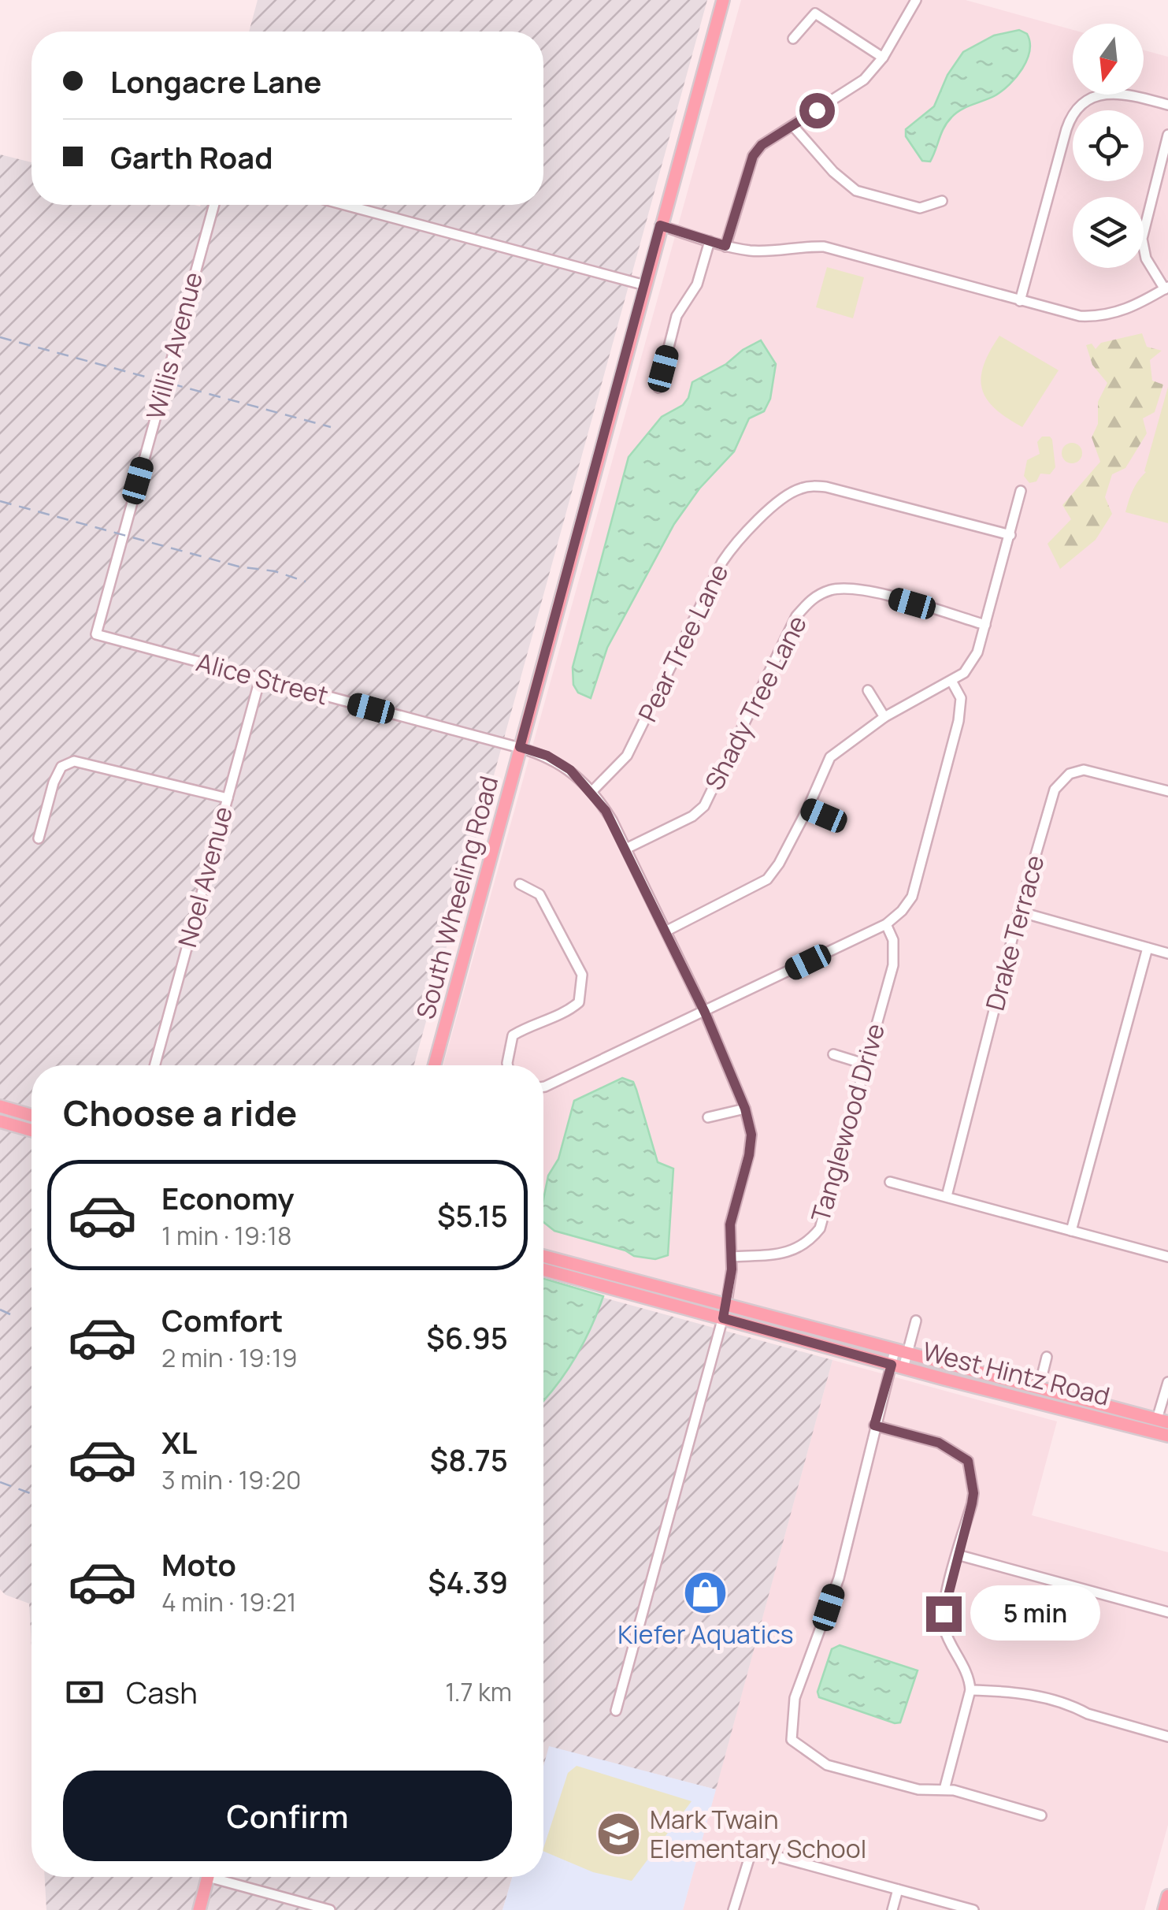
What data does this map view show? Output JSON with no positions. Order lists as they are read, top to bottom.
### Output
{
  "streets": {
    "main road": ["South Wheeling Road", "West Hintz Road"],
    "street": [
      "Willis Avenue",
      "Pear Tree Lane",
      "Alice Street",
      "Shady Tree Lane",
      "Noel Avenue",
      "Drake Terrace",
      "Tanglewood Drive"
    ]
  },
  "crossings": [
    ["Willis Avenue", "Alice Street"],
    ["Pear Tree Lane", "Alice Street"],
    ["Alice Street", "Shady Tree Lane"],
    ["Alice Street", "Noel Avenue"],
    ["Alice Street", "South Wheeling Road"],
    ["Alice Street", "Tanglewood Drive"],
    ["Alice Street", "West Hintz Road"]
  ],
  "places": {
    "shop": ["Kiefer Aquatics"],
    "school or university": ["Mark Twain Elementary School"]
  },
  "north": "bottom",
  "page": {
    "banner": ["Longacre Lane", "Garth Road"],
    "heading": "Choose a ride",
    "list": [
      {
        "name": "Economy",
        "note": "1 min · 19:18",
        "value": "$5.15"
      },
      {
        "name": "Comfort",
        "note": "2 min · 19:19",
        "value": "$6.95"
      },
      {
        "name": "XL",
        "note": "3 min · 19:20",
        "value": "$8.75"
      },
      {
        "name": "Moto",
        "note": "4 min · 19:21",
        "value": "$4.39"
      }
    ],
    "bubble": "5 min",
    "pay": ["Cash", "1.7 km"],
    "buttons": "Confirm"
  }
}
